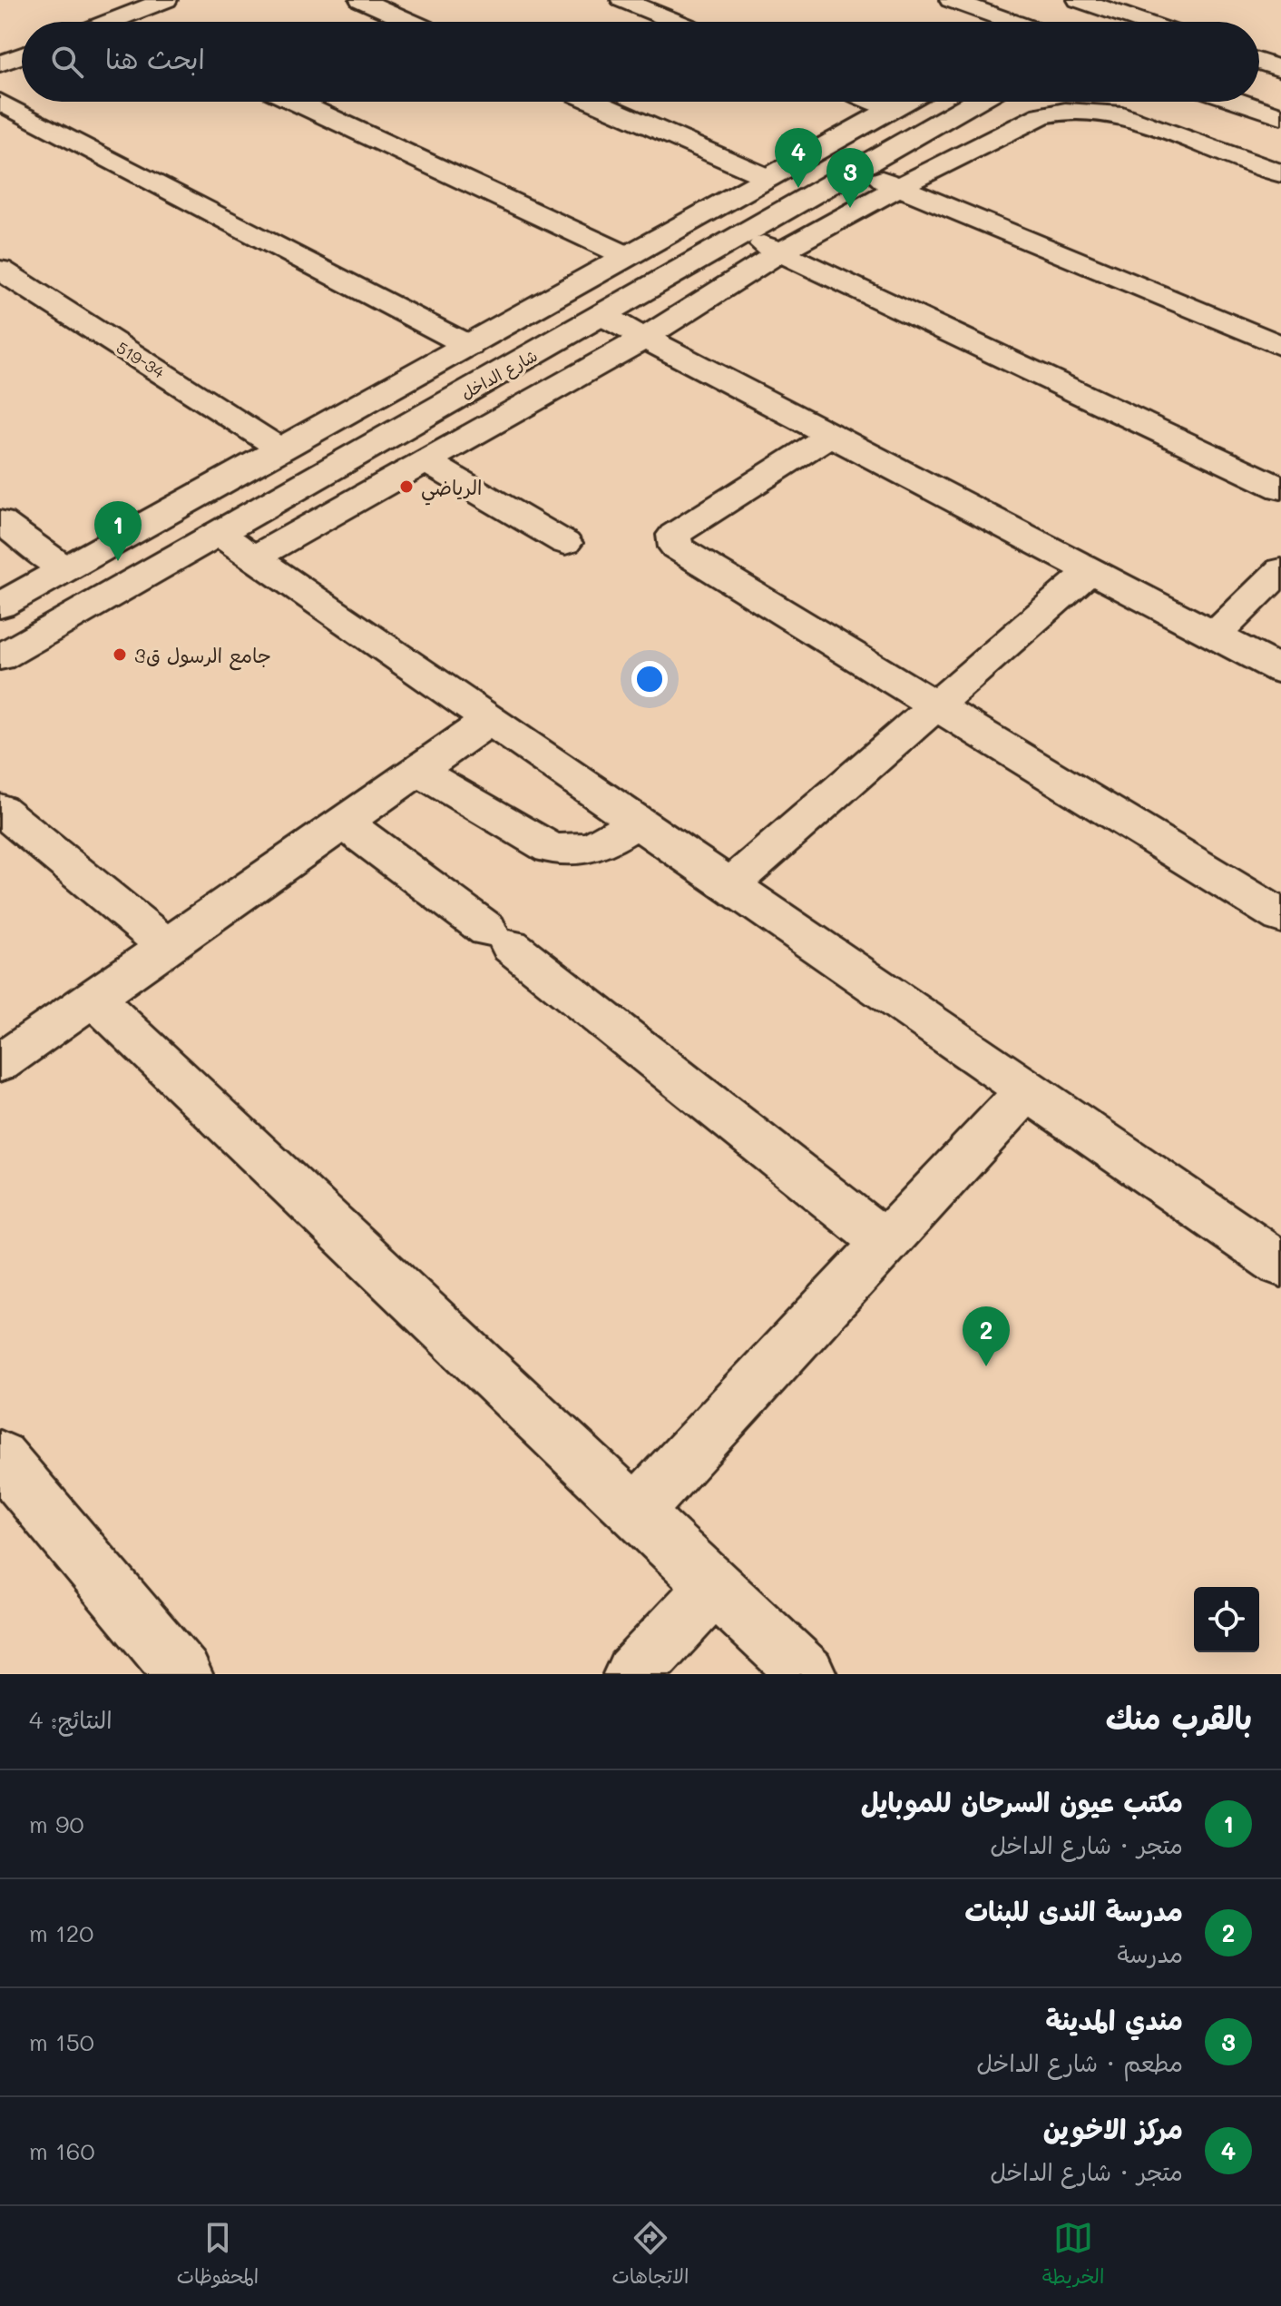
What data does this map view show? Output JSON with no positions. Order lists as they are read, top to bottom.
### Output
{
  "streets": {
    "street": ["519-34", "شارع الداخل"]
  },
  "crossings": [
    ["519-34", "شارع الداخل"]
  ],
  "places": ["الرياضي", "جامع الرسول ق3"],
  "page": {
    "search": "ابحث هنا",
    "pins": [
      "4",
      "3",
      "1",
      "2"
    ],
    "heading": ["بالقرب منك", "النتائج: 4"],
    "list": [
      {
        "mark": "1",
        "name": "مكتب عيون السرحان للموبايل",
        "note": "متجر · شارع الداخل",
        "value": "90 m"
      },
      {
        "mark": "2",
        "name": "مدرسة الندى للبنات",
        "note": "مدرسة",
        "value": "120 m"
      },
      {
        "mark": "3",
        "name": "مندي المدينة",
        "note": "مطعم · شارع الداخل",
        "value": "150 m"
      },
      {
        "mark": "4",
        "name": "مركز الاخوين",
        "note": "متجر · شارع الداخل",
        "value": "160 m"
      }
    ],
    "nav": ["الخريطة", "الاتجاهات", "المحفوظات"]
  }
}
